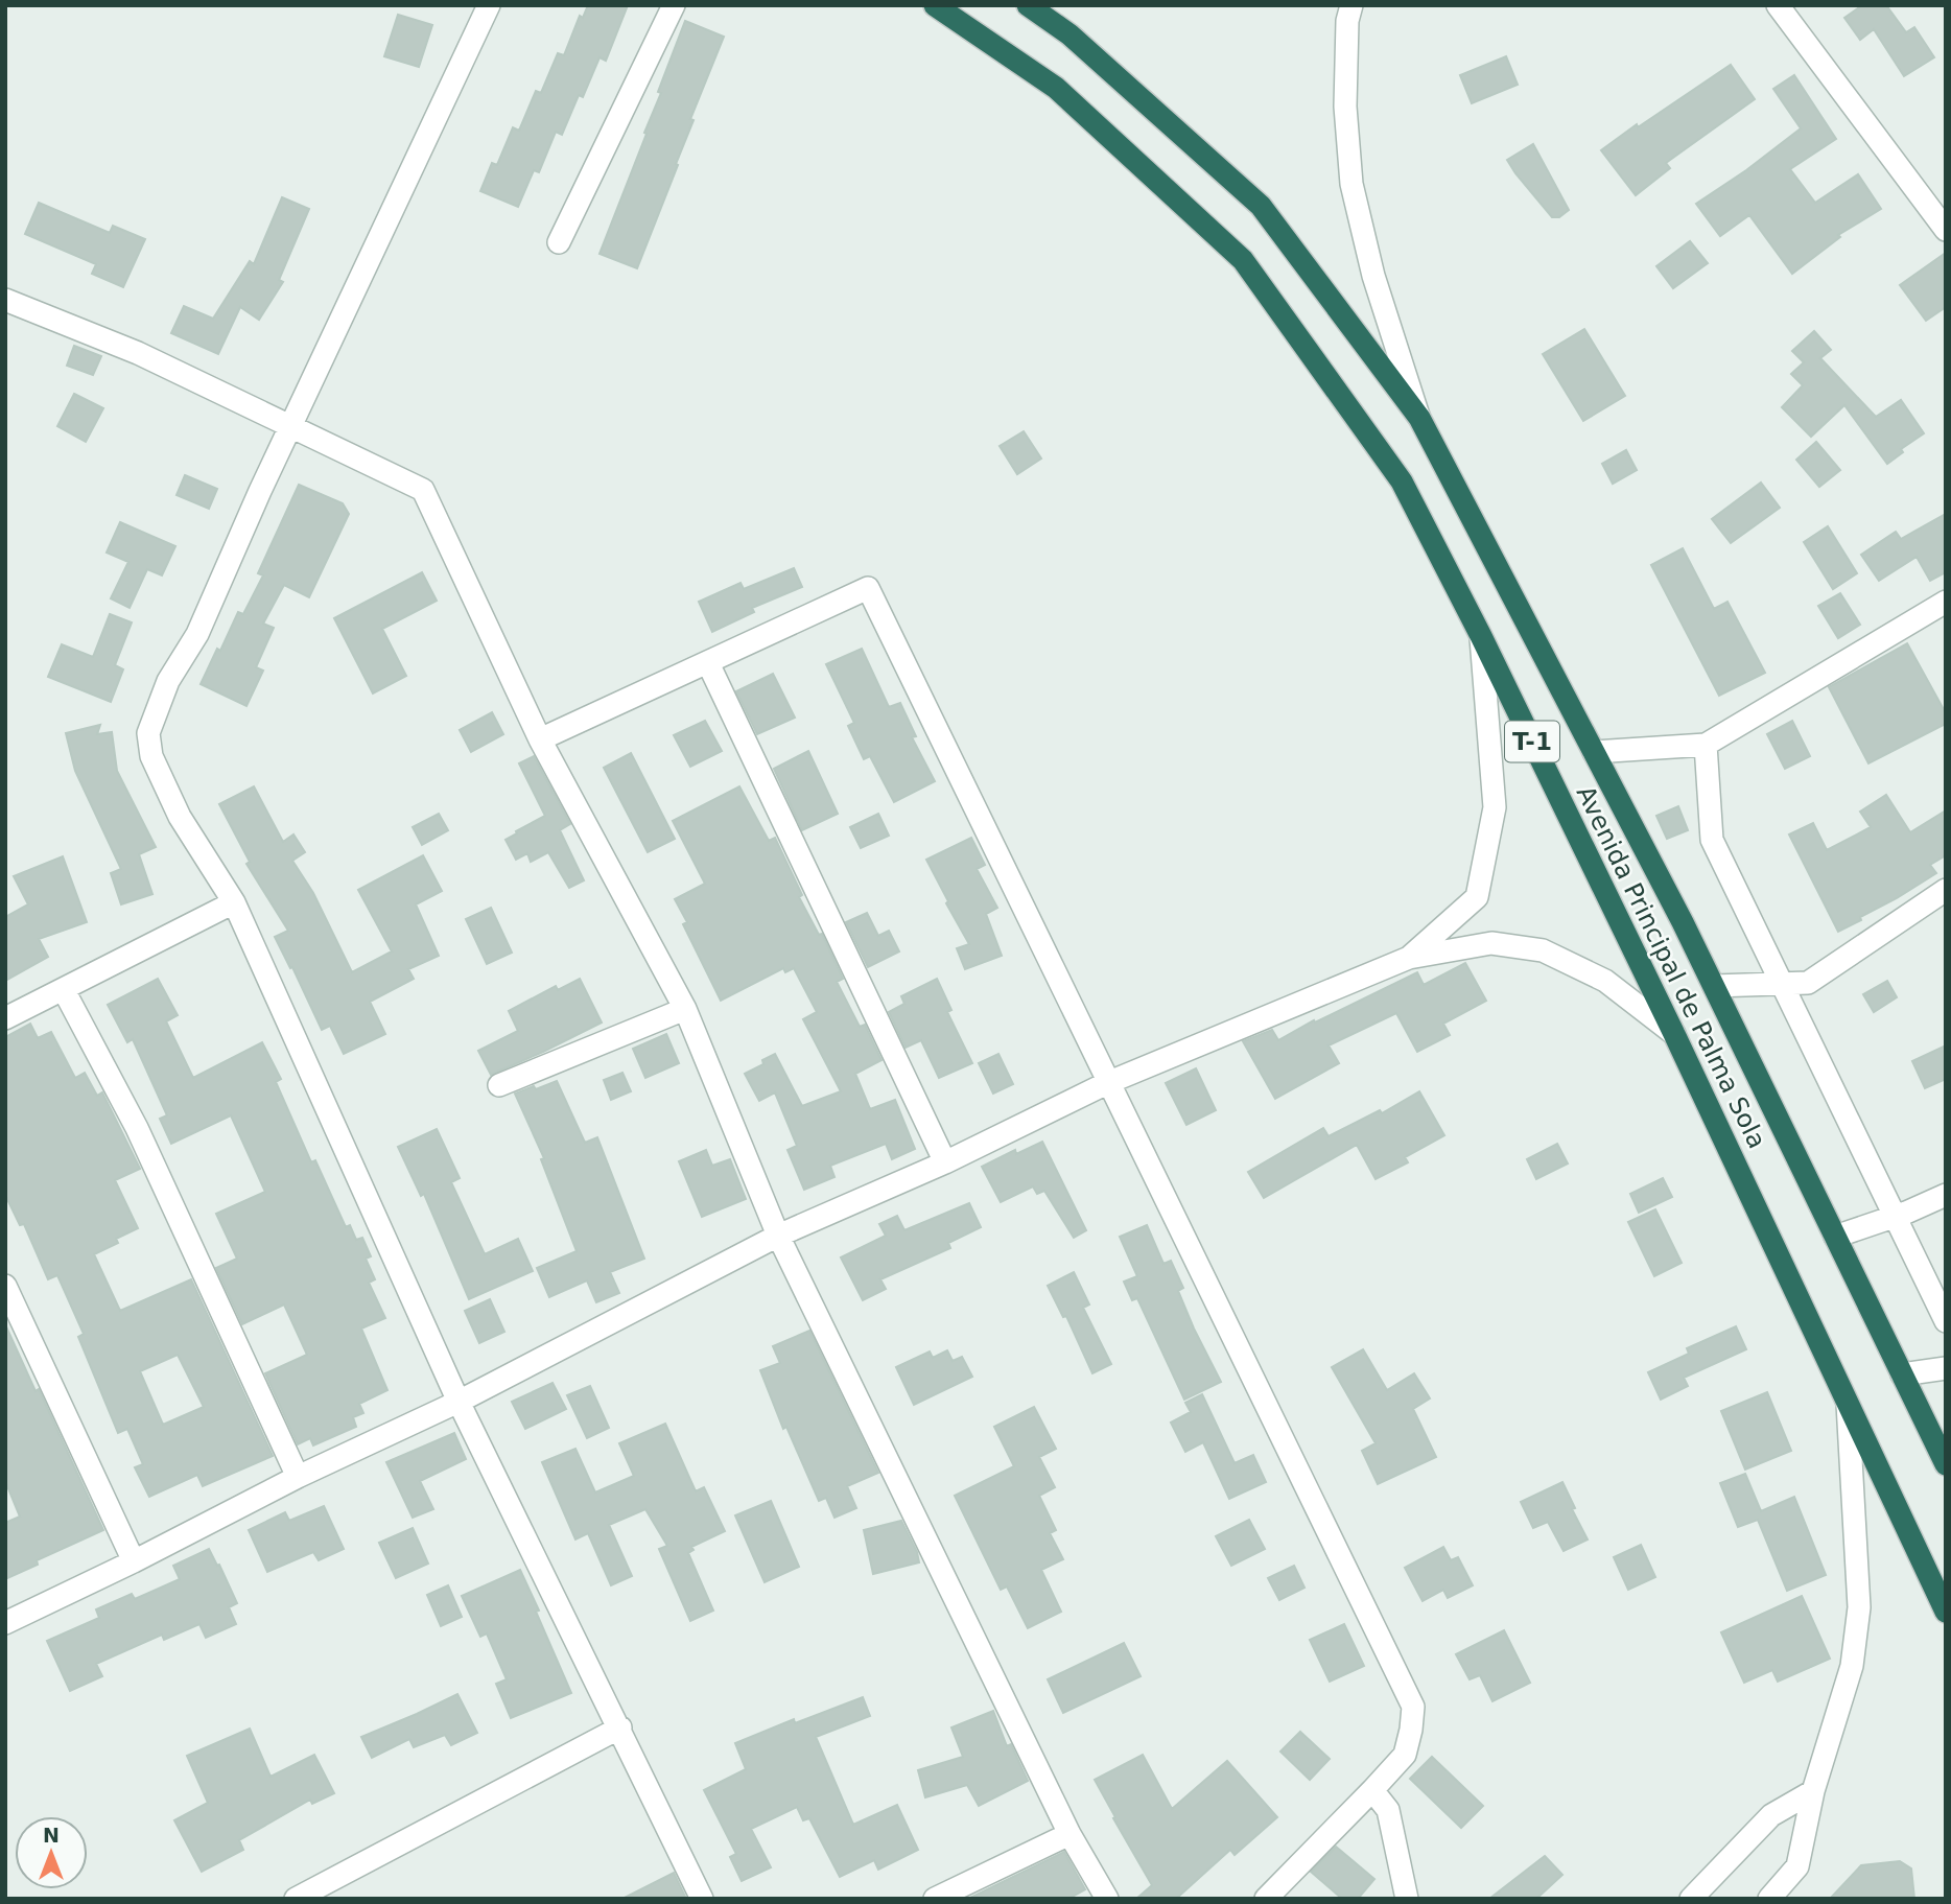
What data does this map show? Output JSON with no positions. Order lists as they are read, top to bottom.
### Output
{
  "streets": {
    "highway": ["T-1", "Avenida Principal de Palma Sola"]
  },
  "north": "top"
}
